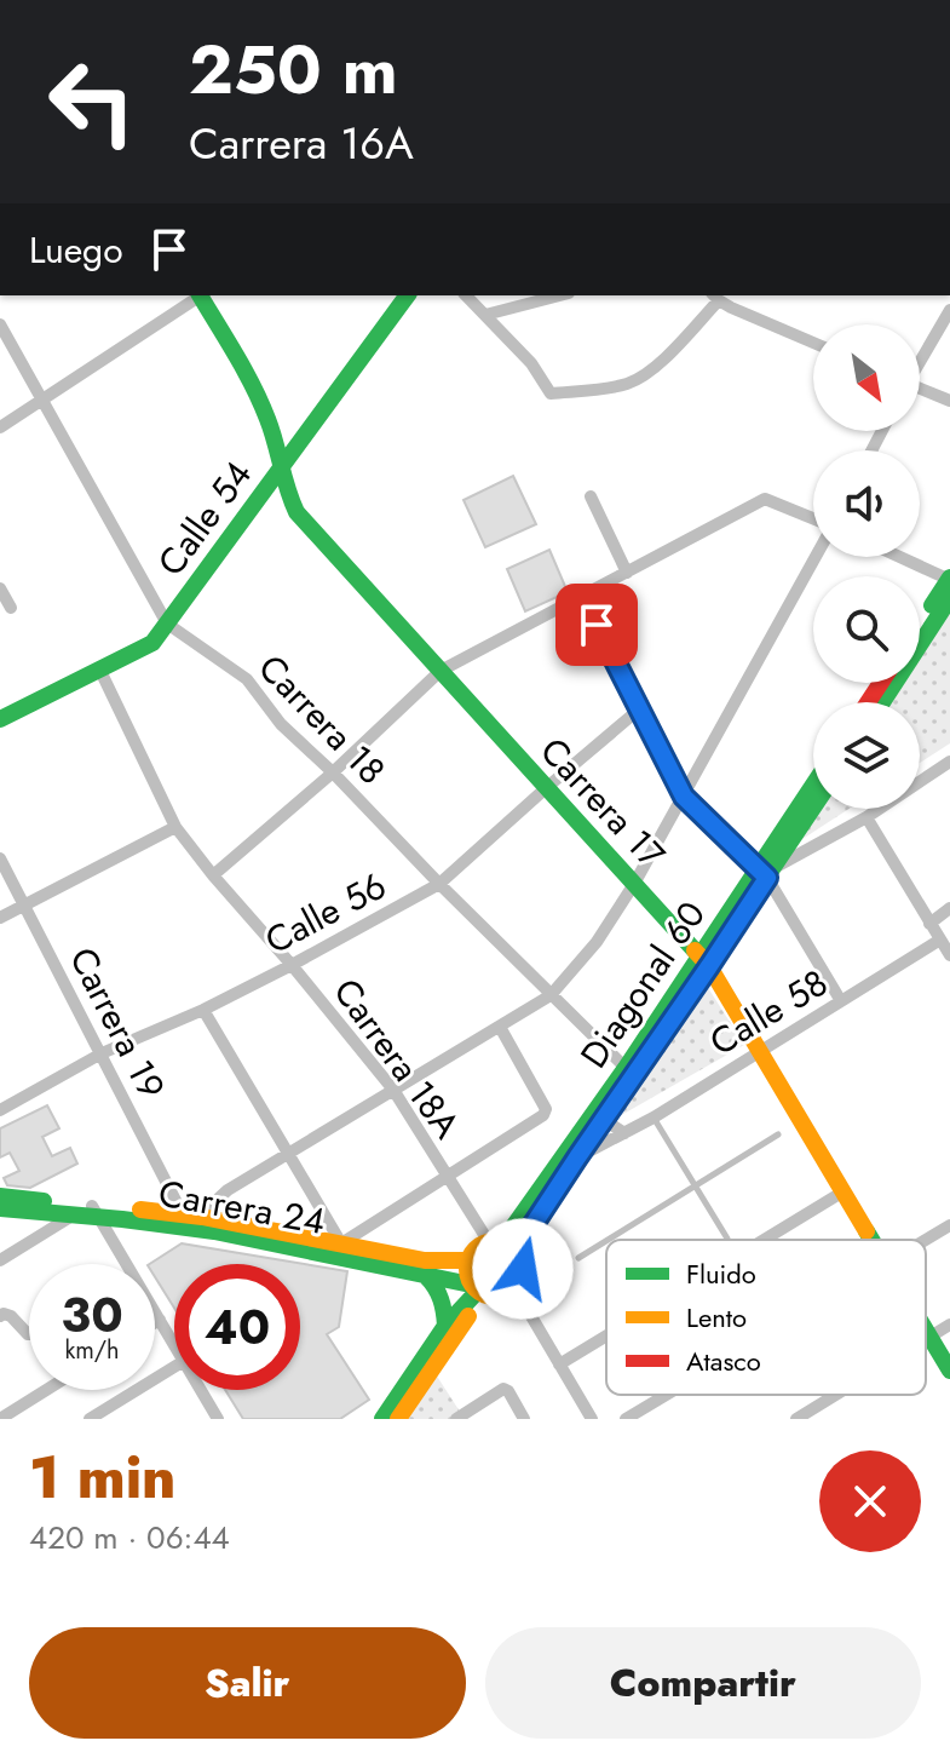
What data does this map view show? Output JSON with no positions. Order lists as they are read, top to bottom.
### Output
{
  "streets": {
    "street": [
      "Calle 54",
      "Carrera 18",
      "Carrera 17",
      "Calle 56",
      "Diagonal 60",
      "Calle 58",
      "Carrera 19",
      "Carrera 18A",
      "Carrera 24"
    ]
  },
  "crossings": [
    ["Calle 54", "Carrera 18"],
    ["Calle 54", "Carrera 17"],
    ["Calle 54", "Carrera 18A"],
    ["Carrera 18", "Calle 56"],
    ["Carrera 18", "Diagonal 60"],
    ["Carrera 17", "Calle 56"],
    ["Carrera 17", "Diagonal 60"],
    ["Carrera 17", "Calle 58"],
    ["Calle 56", "Carrera 19"],
    ["Calle 56", "Carrera 18A"],
    ["Diagonal 60", "Calle 58"],
    ["Diagonal 60", "Carrera 18A"],
    ["Diagonal 60", "Carrera 24"],
    ["Carrera 19", "Carrera 24"],
    ["Carrera 18A", "Carrera 24"]
  ],
  "legend": ["Fluido", "Lento", "Atasco"],
  "north": "bottom right",
  "page": {
    "turn": ["250 m", "Carrera 16A"],
    "then": "Luego",
    "speed": "30 km/h",
    "limit": "40",
    "heading": ["1 min", "420 m · 06:44"],
    "buttons": ["Salir", "Compartir"]
  }
}
